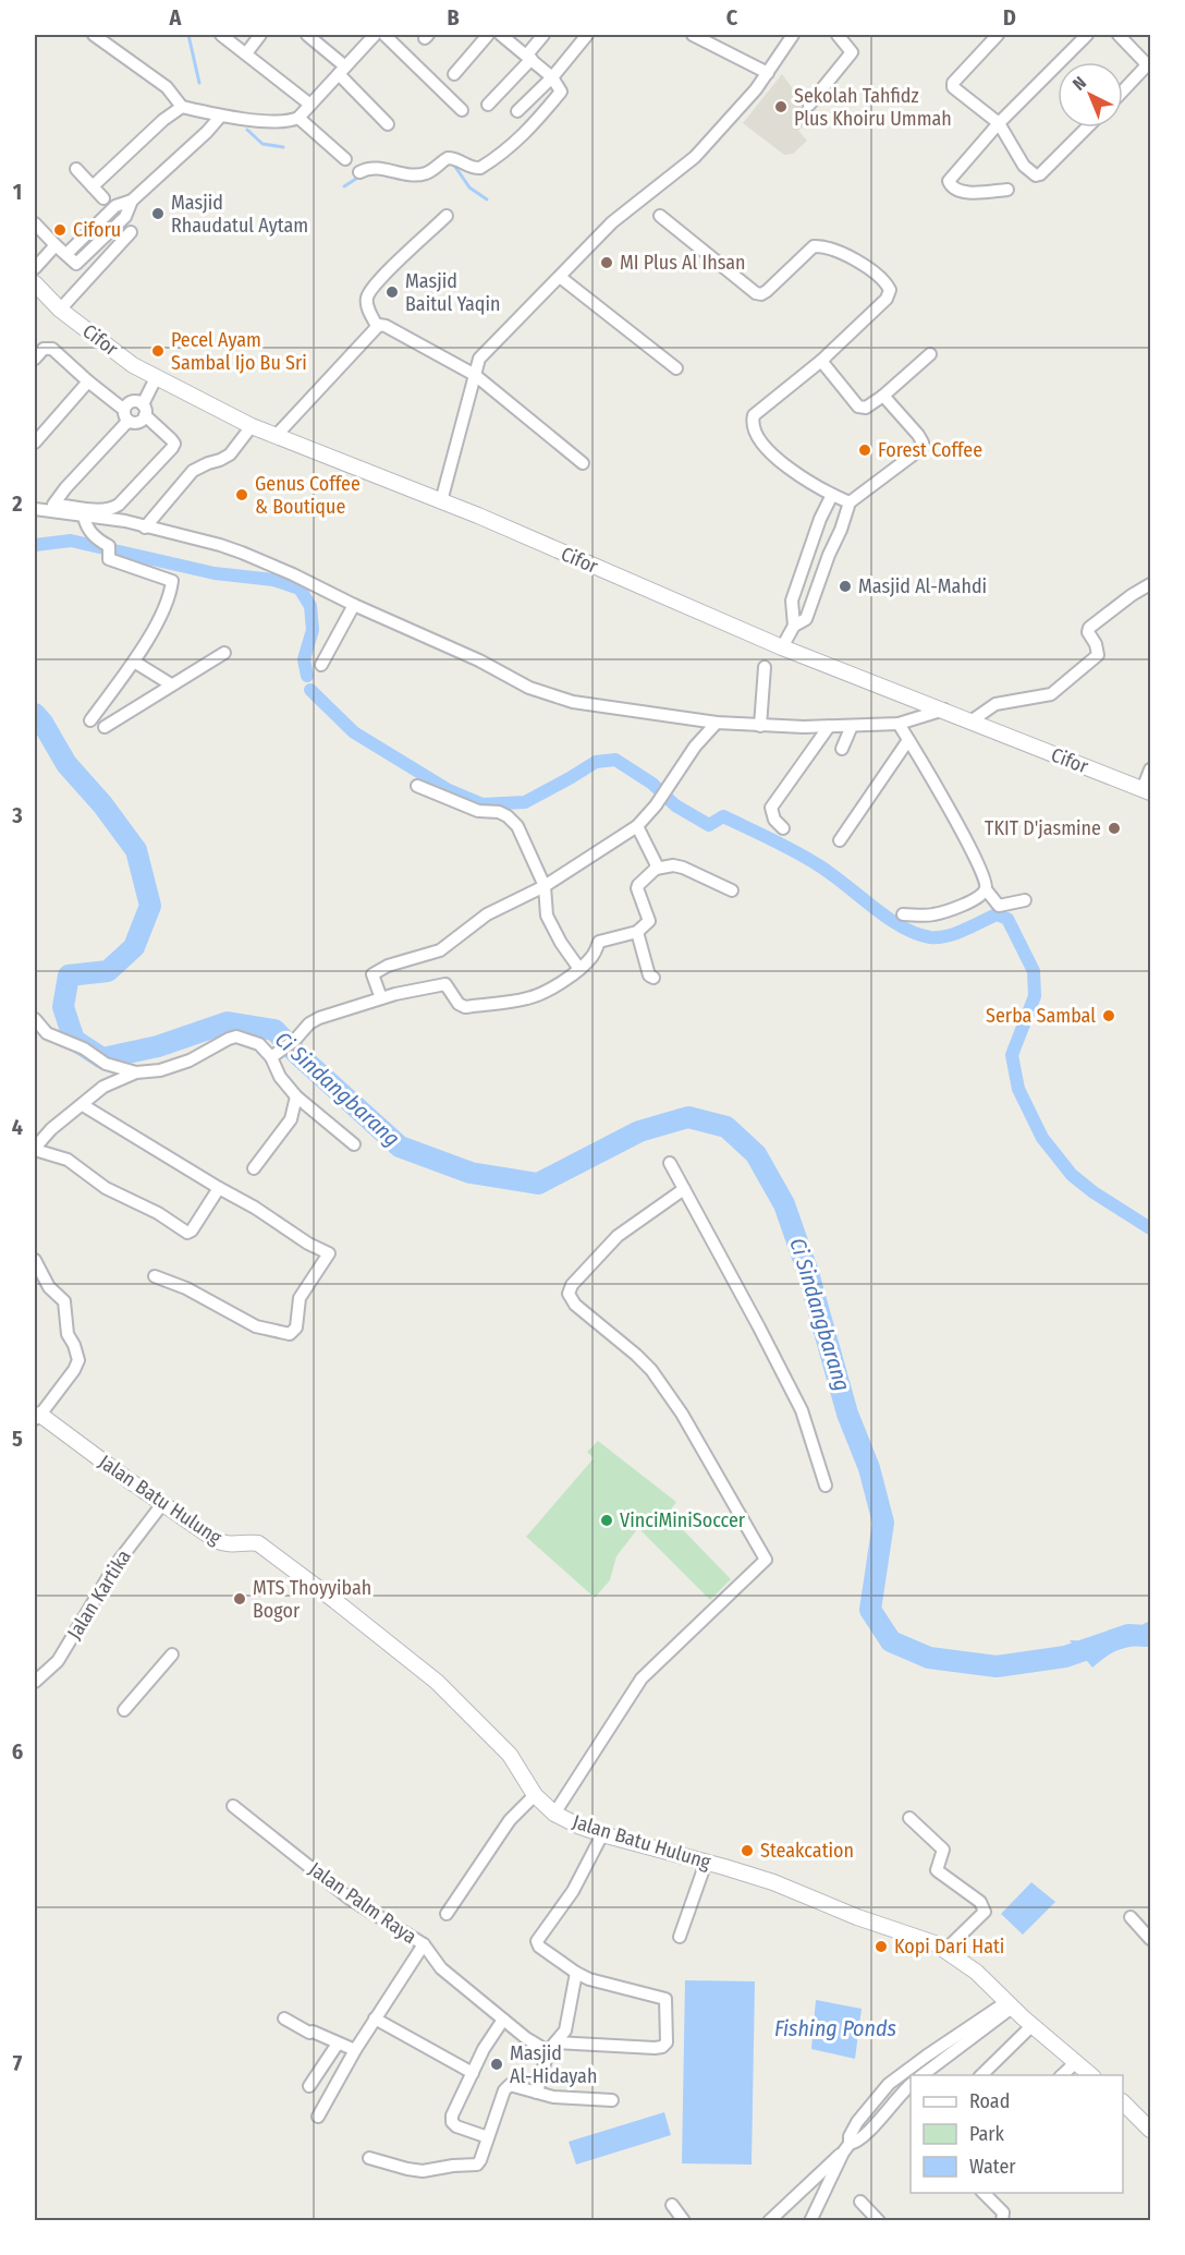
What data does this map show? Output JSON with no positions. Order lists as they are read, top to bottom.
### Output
{
  "streets": {
    "street": [
      "Cifor",
      "Jalan Batu Hulung",
      "Jalan Kartika",
      "Jalan Palm Raya"
    ]
  },
  "crossings": [
    ["Jalan Batu Hulung", "Jalan Kartika"],
    ["Jalan Batu Hulung", "Jalan Palm Raya"]
  ],
  "water": ["Ci Sindangbarang", "Fishing Ponds"],
  "places": [
    "Sekolah Tahfidz Plus Khoiru Ummah",
    "Masjid Rhaudatul Aytam",
    "Ciforu",
    "MI Plus Al Ihsan",
    "Masjid Baitul Yaqin",
    "Pecel Ayam Sambal Ijo Bu Sri",
    "Forest Coffee",
    "Genus Coffee & Boutique",
    "Masjid Al-Mahdi",
    "TKIT D'jasmine",
    "Serba Sambal",
    "VinciMiniSoccer",
    "MTS Thoyyibah Bogor",
    "Steakcation",
    "Kopi Dari Hati",
    "Masjid Al-Hidayah"
  ],
  "legend": ["Road", "Park", "Water"],
  "north": "top left",
  "grid": {
    "columns": [
      "A",
      "B",
      "C",
      "D"
    ],
    "rows": [
      "1",
      "2",
      "3",
      "4",
      "5",
      "6",
      "7"
    ]
  }
}
